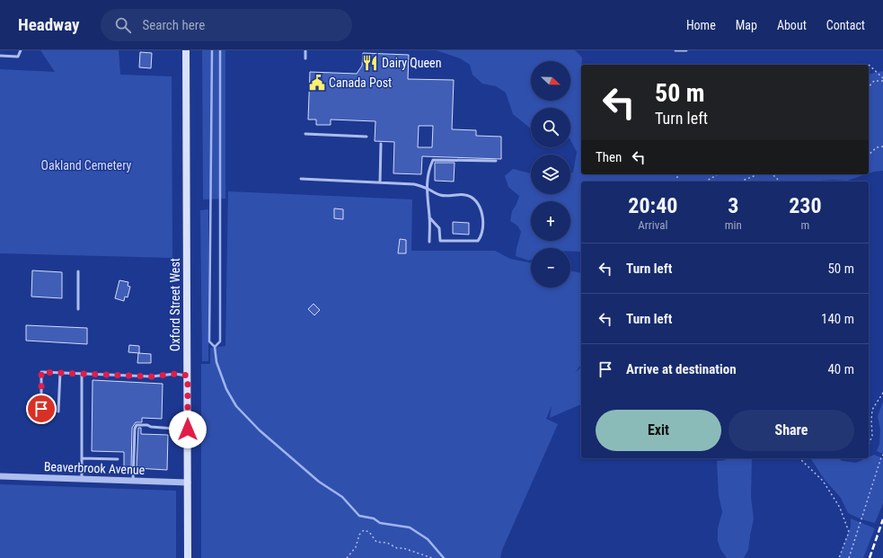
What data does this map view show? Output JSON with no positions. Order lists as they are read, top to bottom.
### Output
{
  "streets": {
    "main road": ["Oxford Street West"],
    "street": ["Beaverbrook Avenue"]
  },
  "crossings": [
    ["Oxford Street West", "Beaverbrook Avenue"]
  ],
  "parks": ["Oakland Cemetery"],
  "places": {
    "restaurant": ["Dairy Queen"],
    "public building": ["Canada Post"]
  },
  "north": "right",
  "page": {
    "header": "Headway",
    "search": "Search here",
    "nav": [
      "Home",
      "Map",
      "About",
      "Contact"
    ],
    "map_buttons": ["+", "−"],
    "turn": ["50 m", "Turn left"],
    "then": "Then",
    "eta": [
      "20:40",
      "Arrival",
      "3",
      "min",
      "230",
      "m"
    ],
    "list": [
      {
        "name": "Turn left",
        "value": "50 m"
      },
      {
        "name": "Turn left",
        "value": "140 m"
      },
      {
        "name": "Arrive at destination",
        "value": "40 m"
      }
    ],
    "buttons": ["Exit", "Share"]
  }
}
